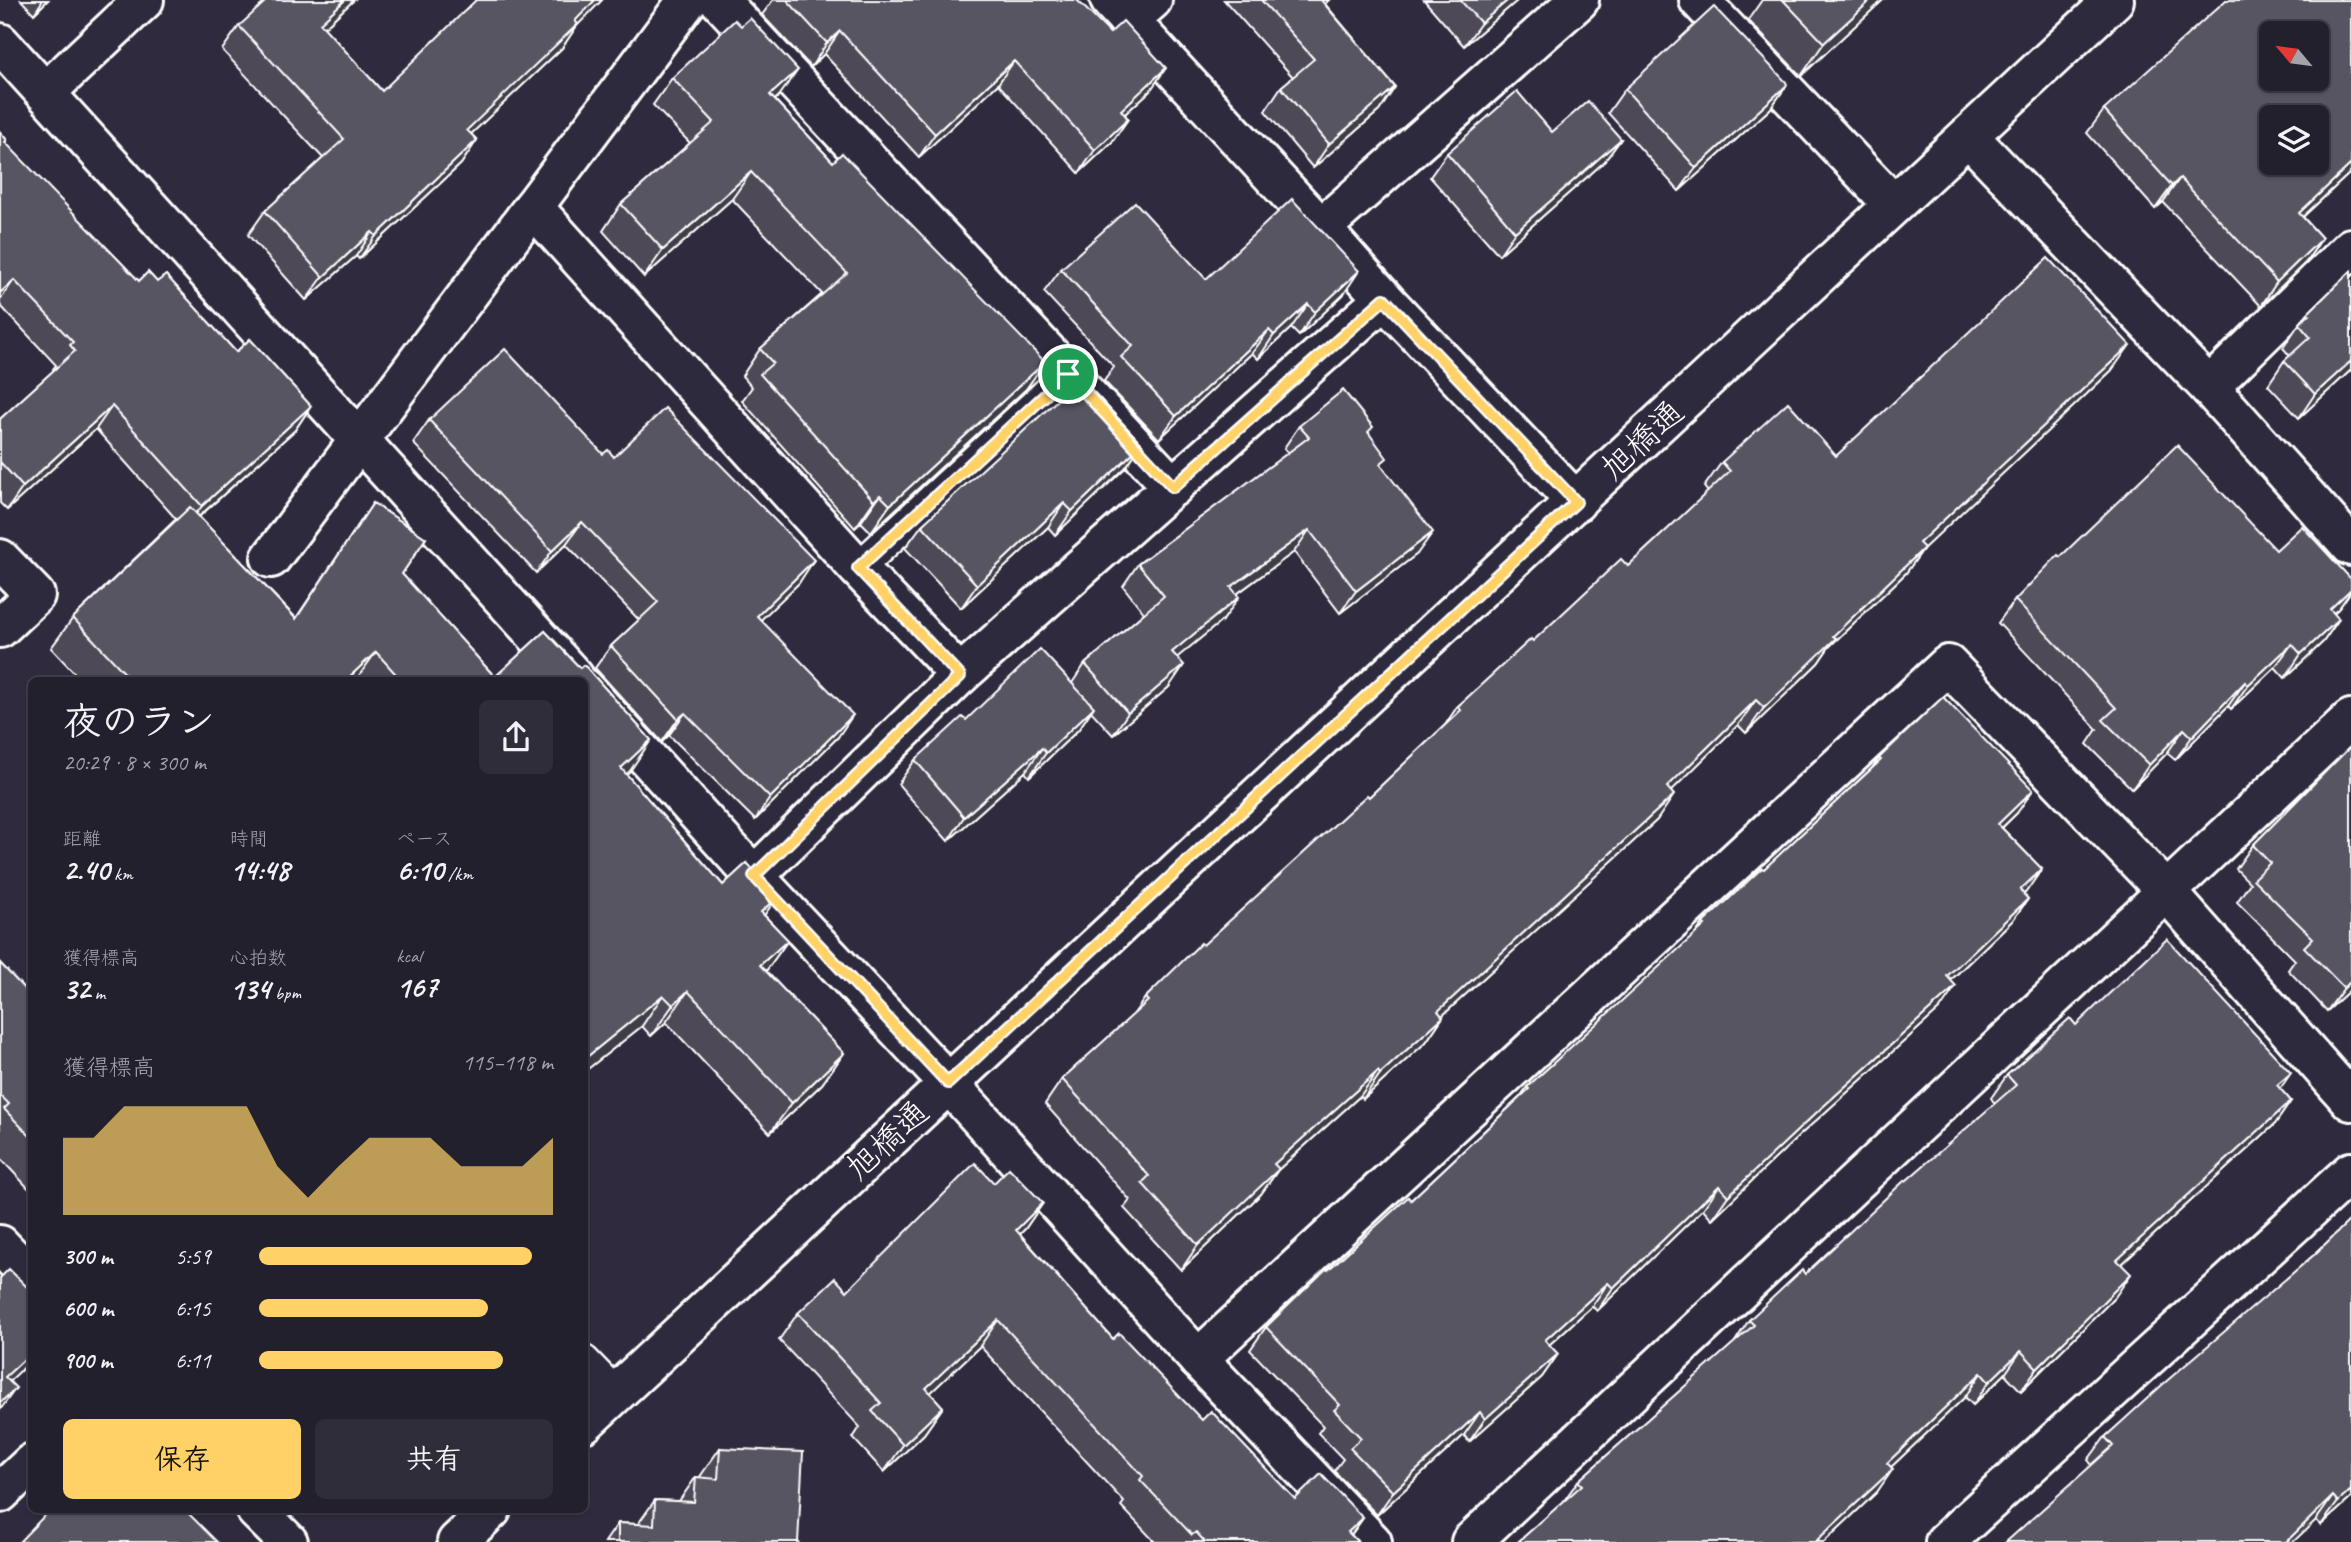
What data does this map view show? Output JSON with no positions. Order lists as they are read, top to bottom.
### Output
{
  "streets": {
    "street": ["旭橋通"]
  },
  "north": "top left",
  "page": {
    "heading": ["夜のラン", "20:29 · 8 × 300 m"],
    "stats": [
      ["距離", "2.40 km"],
      ["時間", "14:48"],
      ["ペース", "6:10 /km"],
      ["獲得標高", "32 m"],
      ["心拍数", "134 bpm"],
      ["kcal", "167"]
    ],
    "chart": ["獲得標高", "115–118 m"],
    "list": [
      {
        "name": "300 m",
        "note": "5:59"
      },
      {
        "name": "600 m",
        "note": "6:15"
      },
      {
        "name": "900 m",
        "note": "6:11"
      }
    ],
    "buttons": ["保存", "共有"]
  }
}
